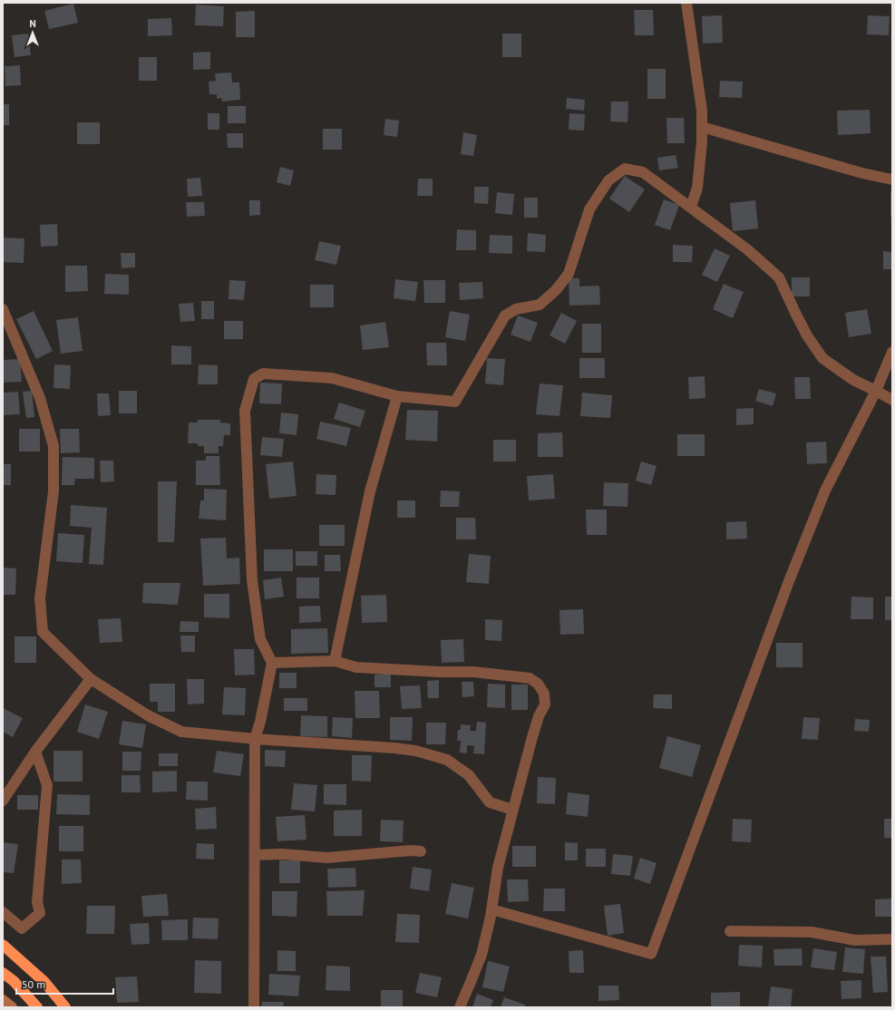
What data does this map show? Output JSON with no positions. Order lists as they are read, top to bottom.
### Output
{
  "scale_bar": "50 m",
  "north": "top"
}
